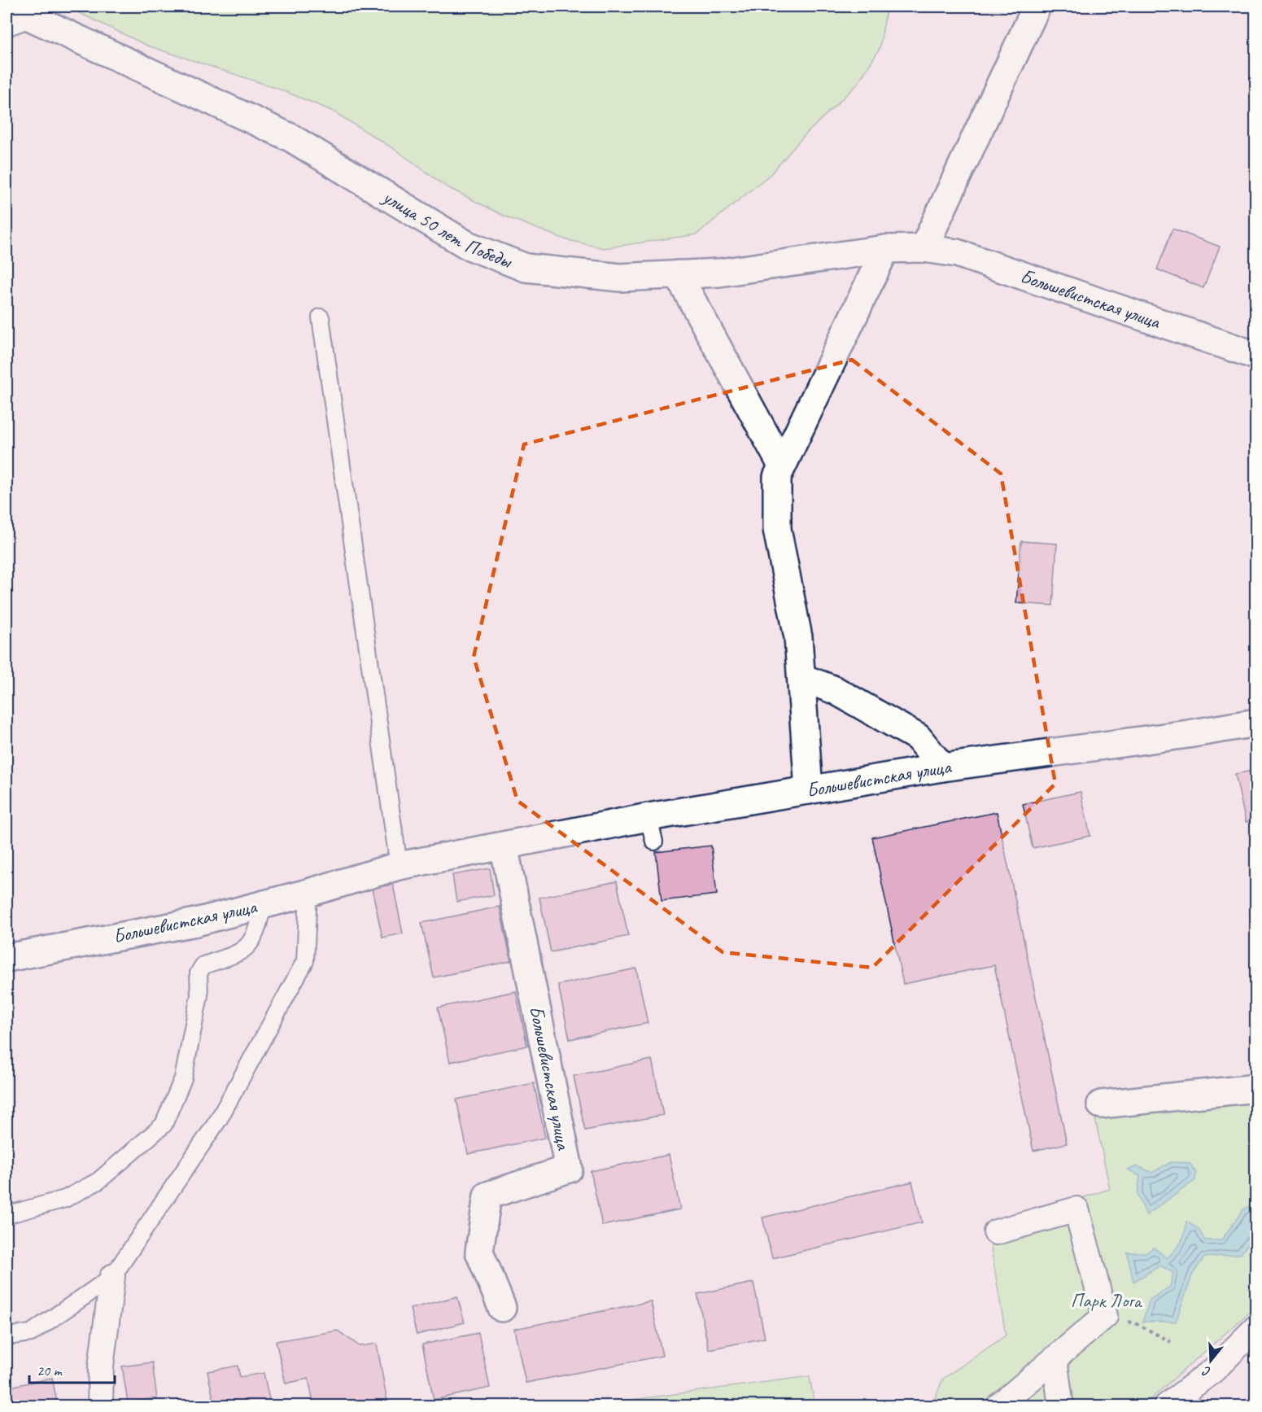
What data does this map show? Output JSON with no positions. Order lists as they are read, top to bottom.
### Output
{
  "streets": {
    "street": ["улица 50 лет Победы", "Большевистская улица"]
  },
  "crossings": [
    ["улица 50 лет Победы", "Большевистская улица"]
  ],
  "parks": ["Парк Лога"],
  "scale_bar": "20 m",
  "north": "bottom"
}
